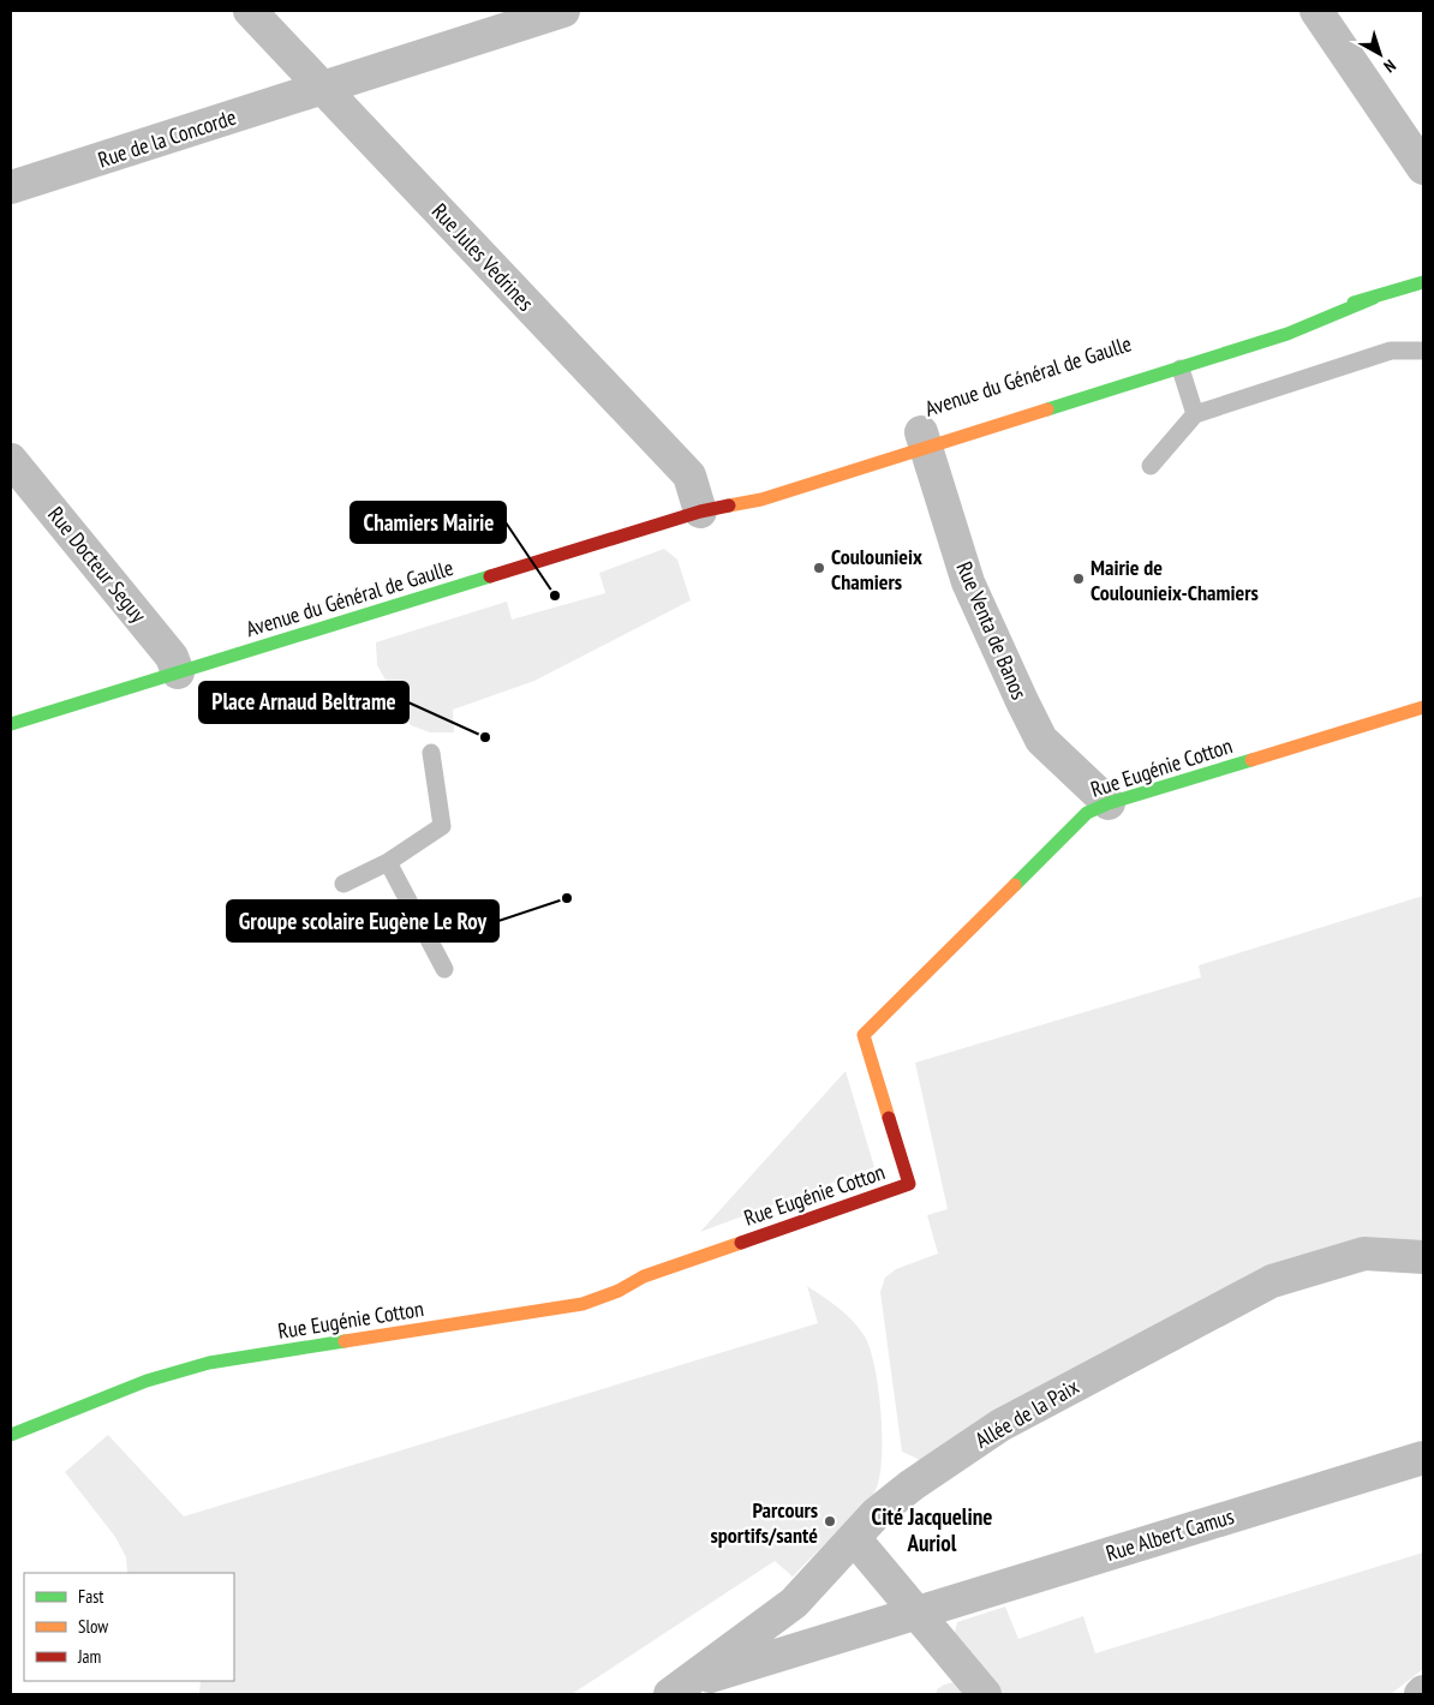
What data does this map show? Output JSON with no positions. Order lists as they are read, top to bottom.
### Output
{
  "streets": {
    "street": [
      "Rue de la Concorde",
      "Rue Jules Vedrines",
      "Avenue du Général de Gaulle",
      "Rue Docteur Seguy",
      "Rue Venta de Banos",
      "Rue Eugénie Cotton",
      "Allée de la Paix",
      "Rue Albert Camus"
    ]
  },
  "crossings": [
    ["Rue de la Concorde", "Rue Jules Vedrines"],
    ["Rue Jules Vedrines", "Avenue du Général de Gaulle"],
    ["Avenue du Général de Gaulle", "Rue Docteur Seguy"],
    ["Avenue du Général de Gaulle", "Rue Venta de Banos"],
    ["Rue Venta de Banos", "Rue Eugénie Cotton"],
    ["Allée de la Paix", "Rue Albert Camus"]
  ],
  "districts": ["Cité Jacqueline Auriol"],
  "places": [
    "Coulounieix Chamiers",
    "Mairie de Coulounieix-Chamiers",
    "Chamiers Mairie",
    "Place Arnaud Beltrame",
    "Groupe scolaire Eugène Le Roy",
    "Parcours sportifs/santé"
  ],
  "legend": ["Fast", "Slow", "Jam"],
  "north": "bottom right"
}
